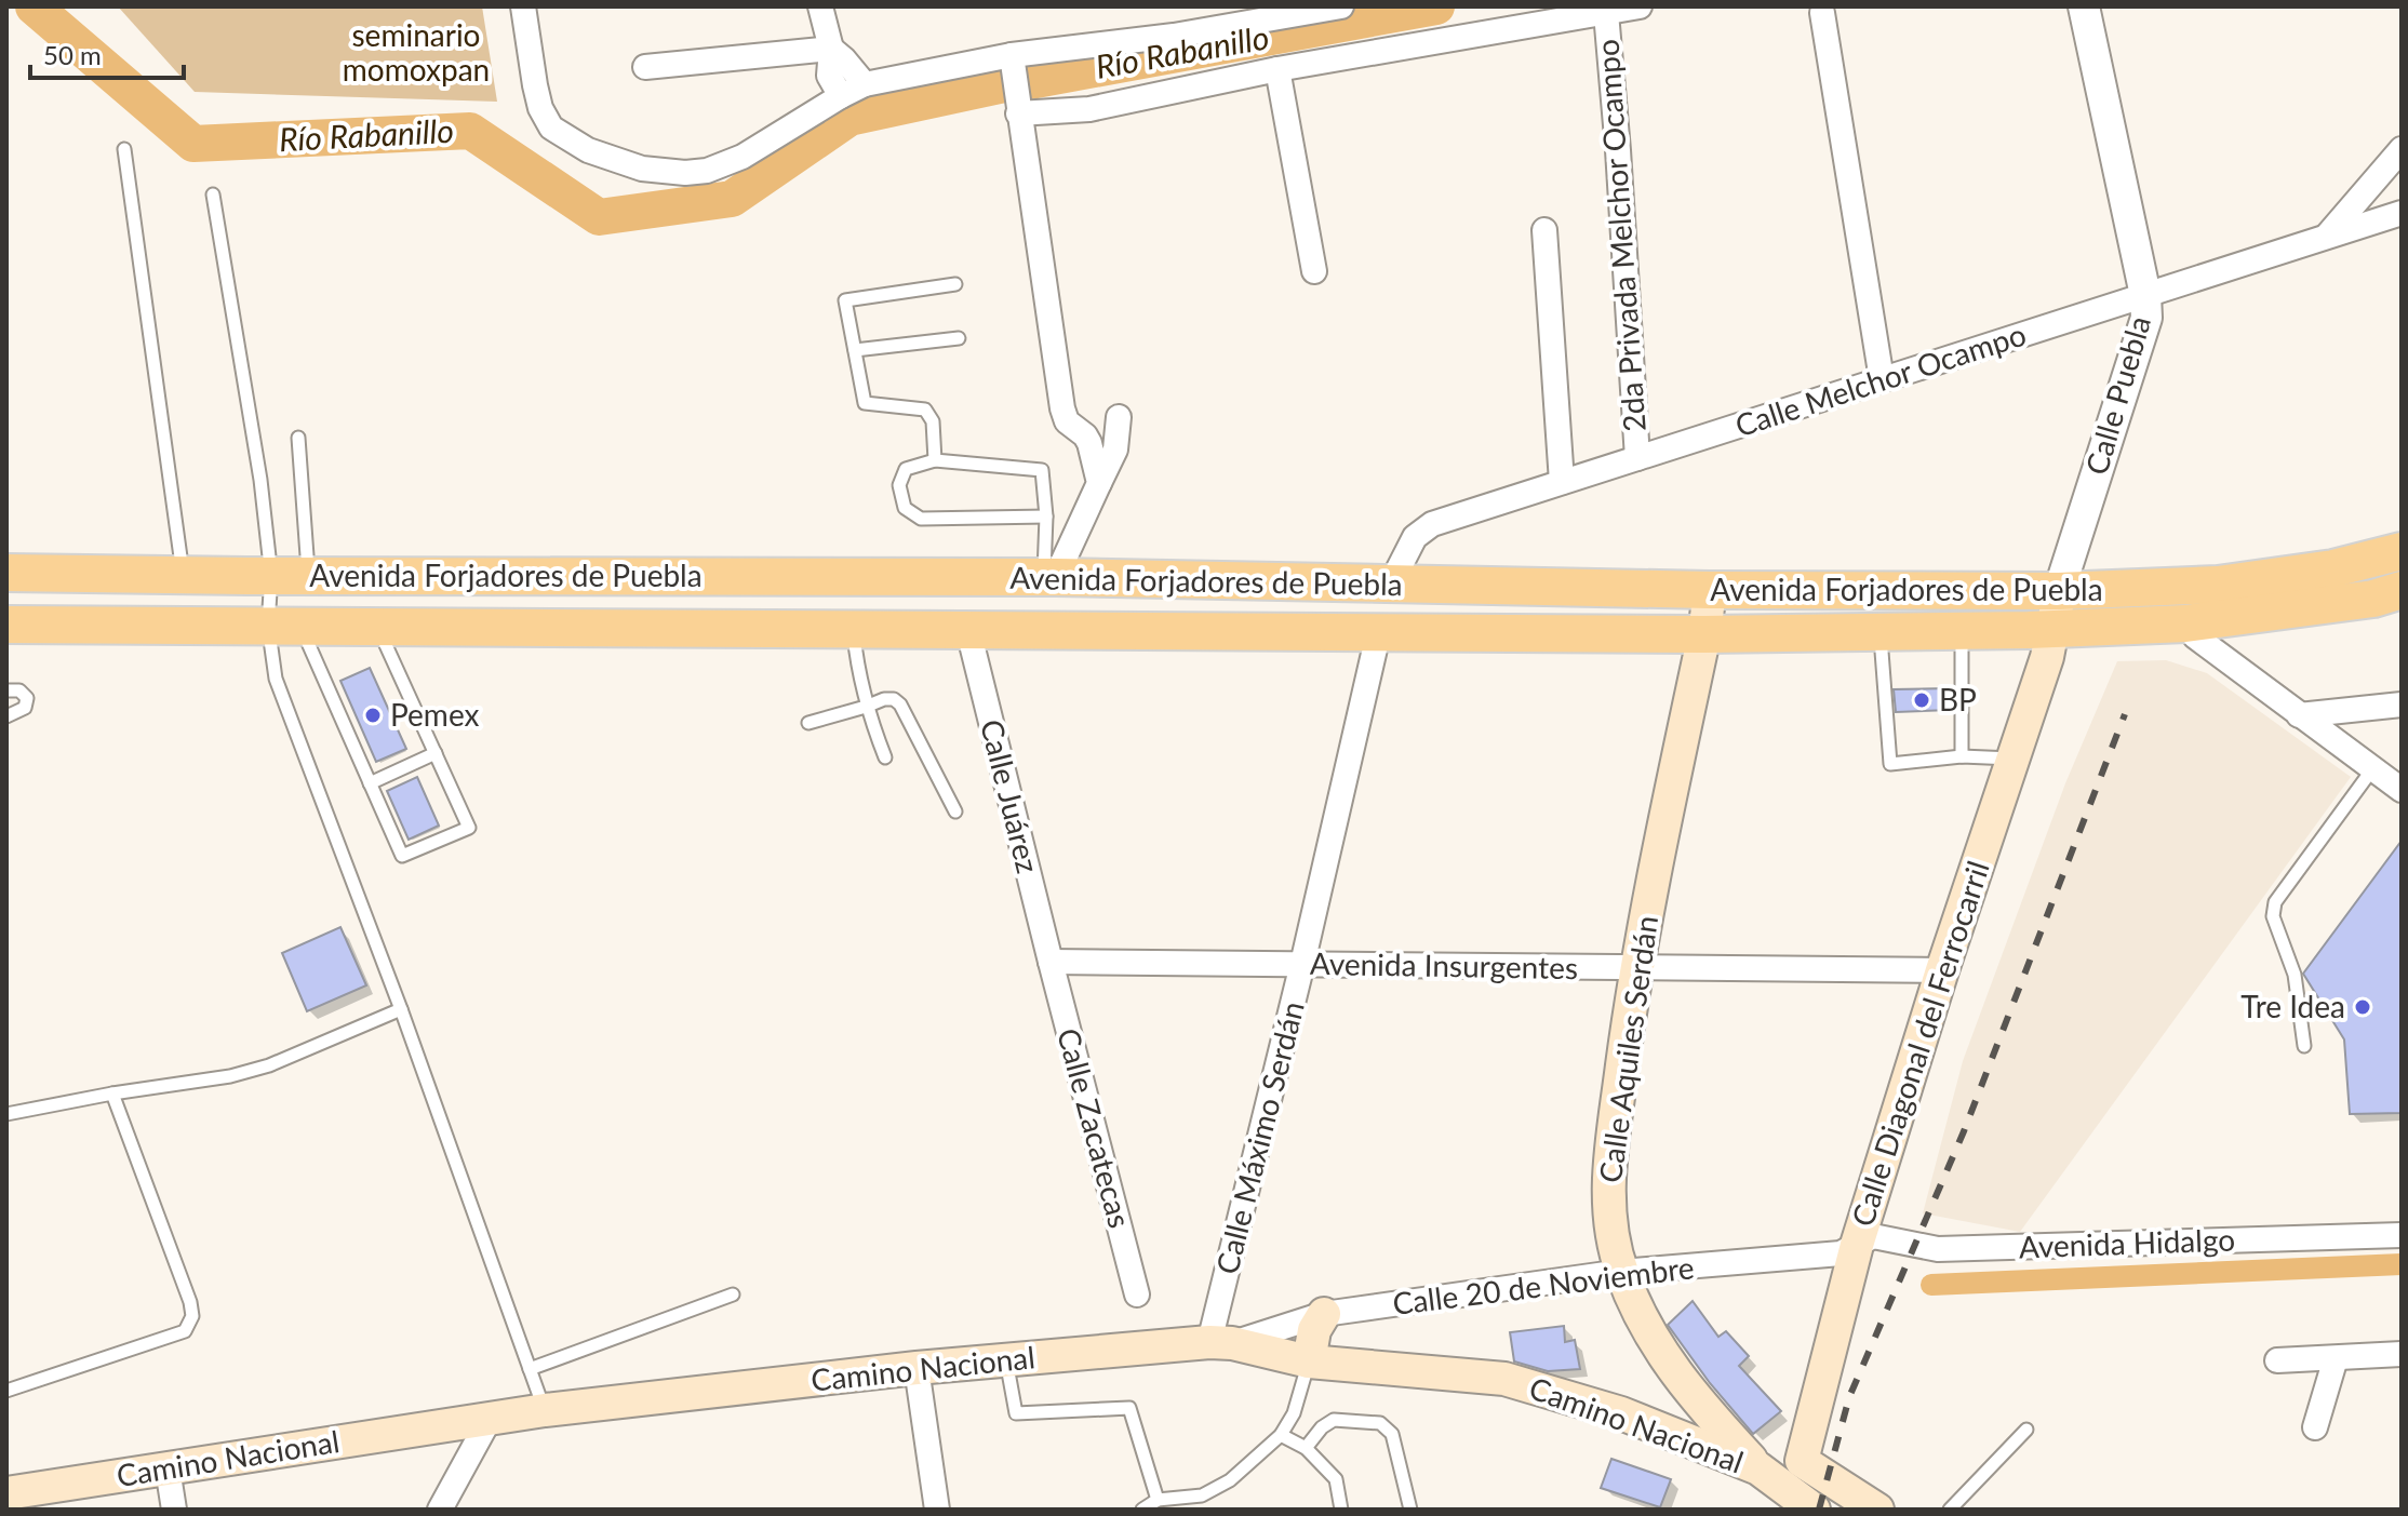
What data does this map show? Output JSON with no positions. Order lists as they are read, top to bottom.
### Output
{
  "streets": {
    "main road": [
      "Calle Puebla",
      "Avenida Forjadores de Puebla",
      "Calle Diagonal del Ferrocarril",
      "Calle Aquiles Serdán",
      "Camino Nacional"
    ],
    "street": [
      "2da Privada Melchor Ocampo",
      "Calle Melchor Ocampo",
      "Calle Juárez",
      "Avenida Insurgentes",
      "Calle Zacatecas",
      "Calle Máximo Serdán",
      "Avenida Hidalgo",
      "Calle 20 de Noviembre"
    ]
  },
  "crossings": [
    ["2da Privada Melchor Ocampo", "Calle Melchor Ocampo"],
    ["Calle Melchor Ocampo", "Calle Puebla"],
    ["Calle Melchor Ocampo", "Avenida Forjadores de Puebla"],
    ["Calle Puebla", "Avenida Forjadores de Puebla"],
    ["Calle Puebla", "Calle Diagonal del Ferrocarril"],
    ["Avenida Forjadores de Puebla", "Calle Juárez"],
    ["Avenida Forjadores de Puebla", "Calle Diagonal del Ferrocarril"],
    ["Avenida Forjadores de Puebla", "Calle Aquiles Serdán"],
    ["Avenida Forjadores de Puebla", "Calle Máximo Serdán"],
    ["Calle Juárez", "Avenida Insurgentes"],
    ["Calle Juárez", "Calle Zacatecas"],
    ["Avenida Insurgentes", "Calle Diagonal del Ferrocarril"],
    ["Avenida Insurgentes", "Calle Aquiles Serdán"],
    ["Avenida Insurgentes", "Calle Zacatecas"],
    ["Avenida Insurgentes", "Calle Máximo Serdán"],
    ["Calle Diagonal del Ferrocarril", "Avenida Hidalgo"],
    ["Calle Diagonal del Ferrocarril", "Calle 20 de Noviembre"],
    ["Calle Aquiles Serdán", "Calle 20 de Noviembre"],
    ["Calle Aquiles Serdán", "Camino Nacional"],
    ["Calle Máximo Serdán", "Calle 20 de Noviembre"],
    ["Calle Máximo Serdán", "Camino Nacional"],
    ["Avenida Hidalgo", "Calle 20 de Noviembre"],
    ["Calle 20 de Noviembre", "Camino Nacional"]
  ],
  "water": ["Río Rabanillo"],
  "parks": ["seminario momoxpan"],
  "places": ["BP", "Pemex", "Tre Idea"],
  "scale_bar": "50 m"
}
